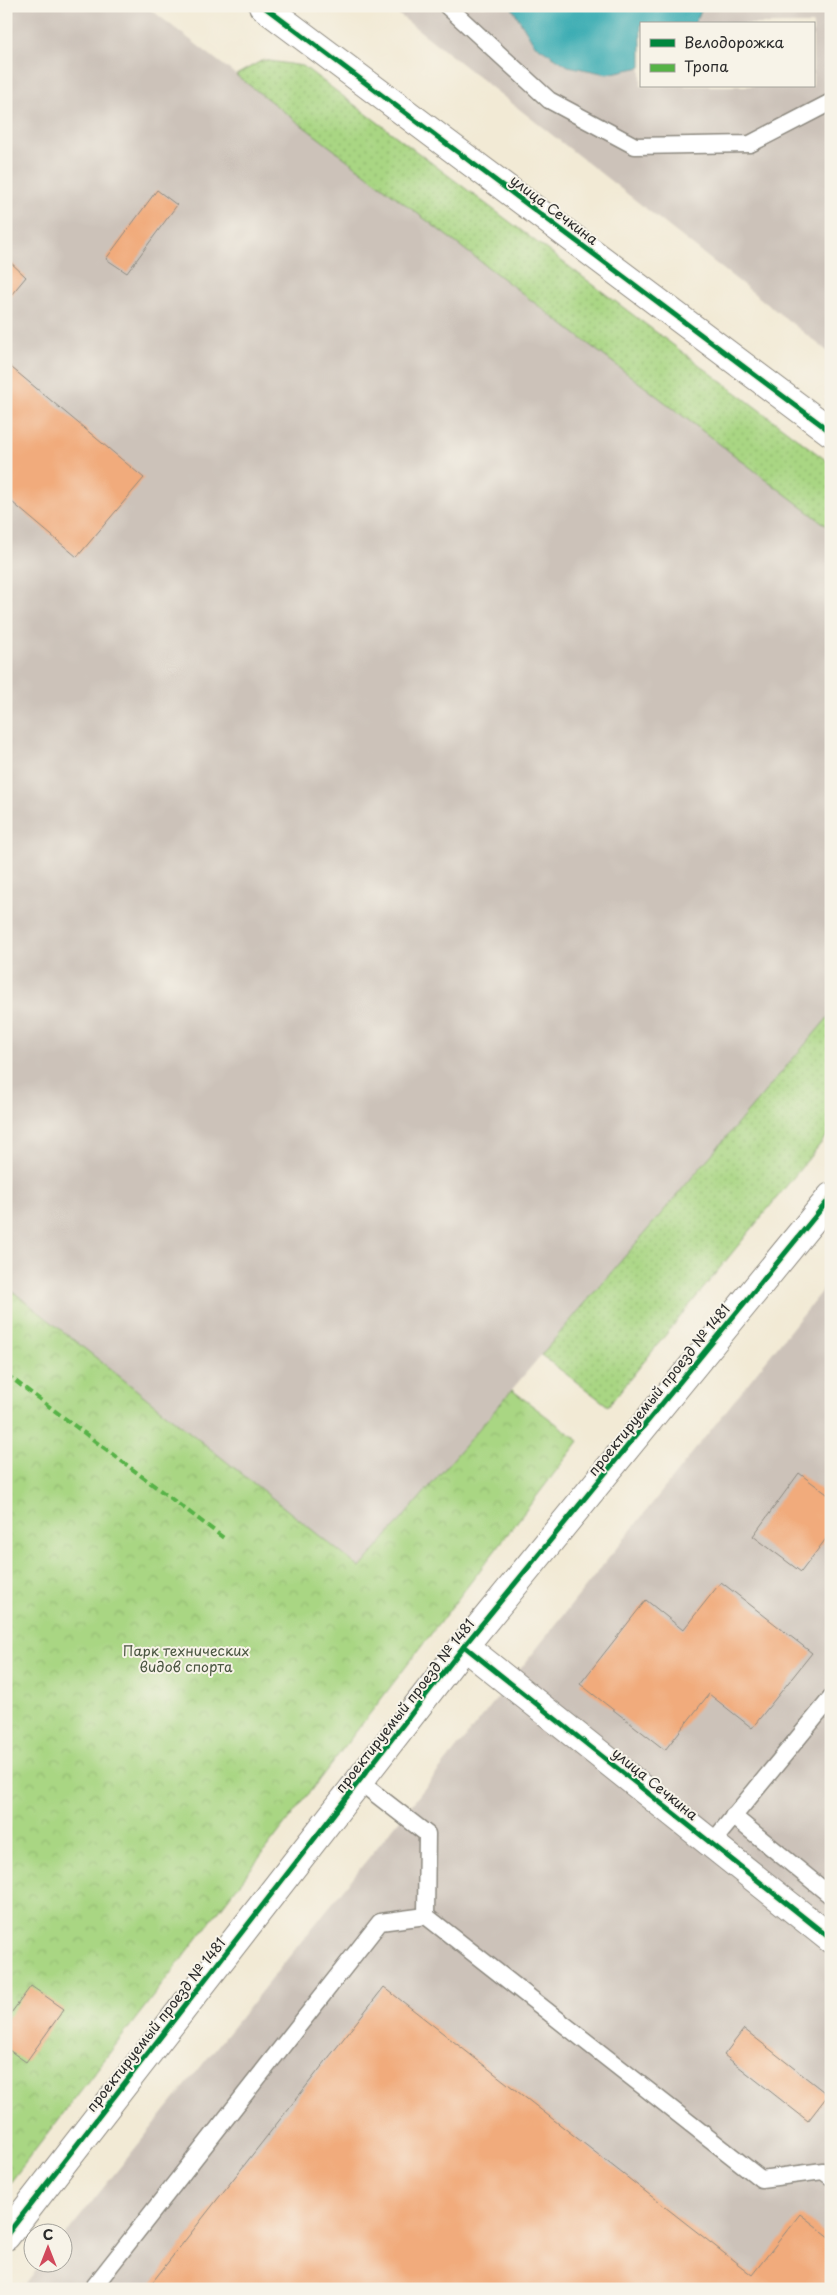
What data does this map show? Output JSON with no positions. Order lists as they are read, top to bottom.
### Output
{
  "streets": {
    "street": ["улица Сечкина", "проектируемый проезд № 1481"]
  },
  "crossings": [
    ["улица Сечкина", "проектируемый проезд № 1481"]
  ],
  "parks": ["Парк технических видов спорта"],
  "legend": ["Велодорожка", "Тропа"],
  "north": "top"
}
